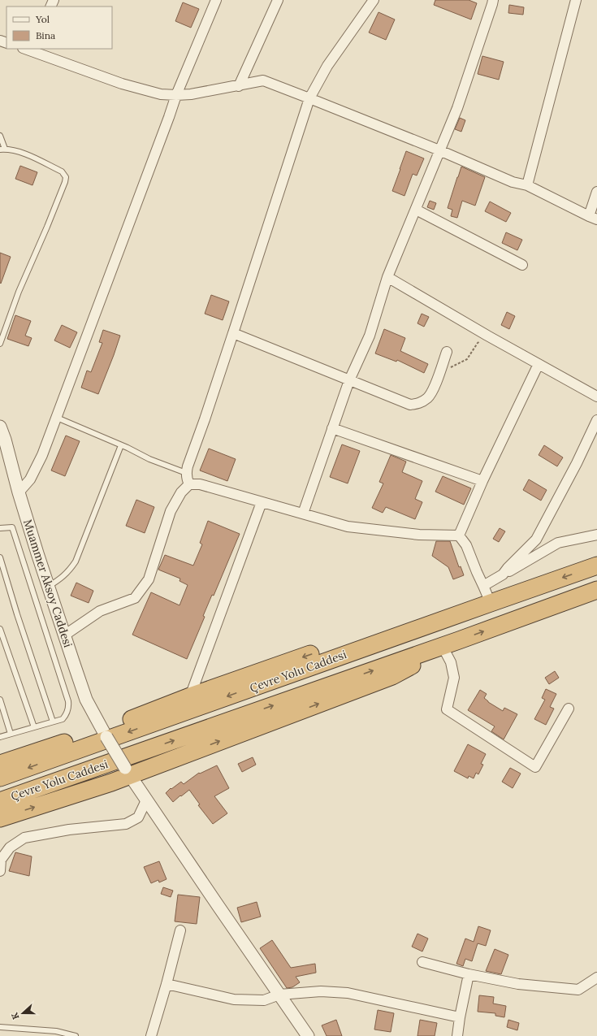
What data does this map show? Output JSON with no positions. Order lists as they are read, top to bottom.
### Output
{
  "streets": {
    "highway": ["Çevre Yolu Caddesi"],
    "street": ["Muammer Aksoy Caddesi"]
  },
  "legend": ["Yol", "Bina"],
  "north": "left"
}
